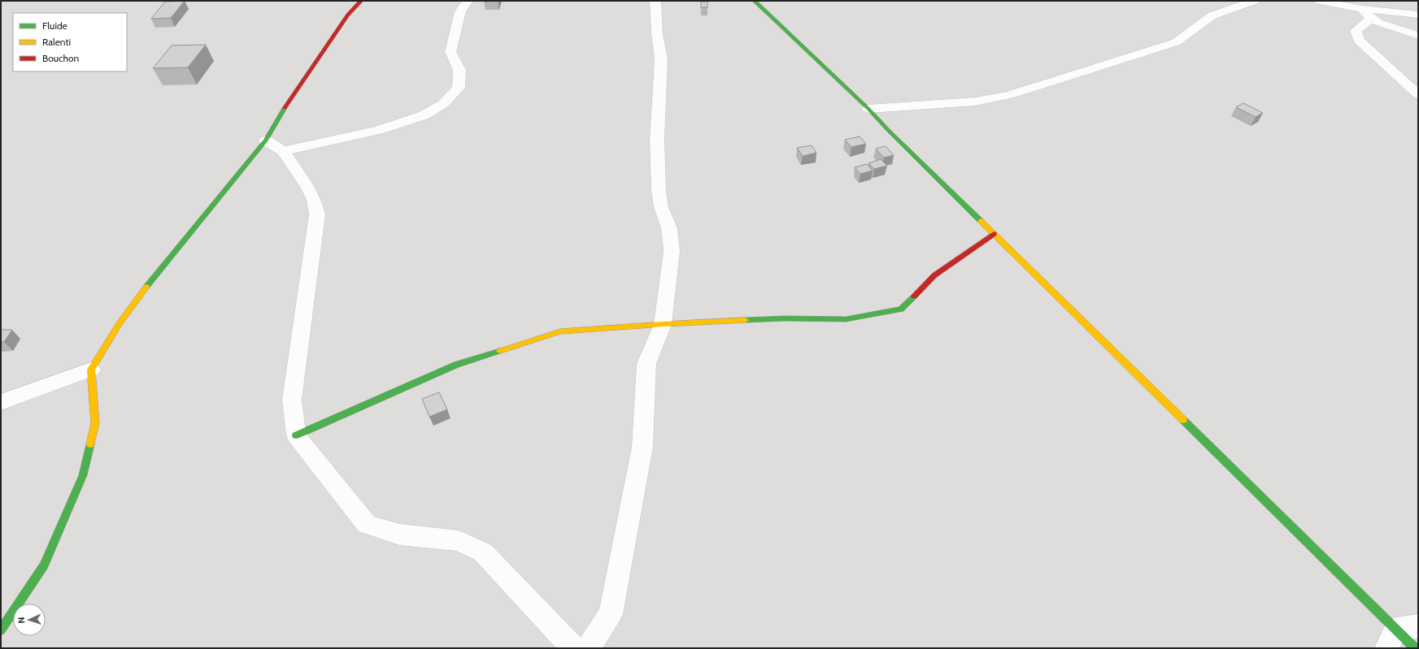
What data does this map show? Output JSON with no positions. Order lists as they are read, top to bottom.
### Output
{
  "legend": ["Fluide", "Ralenti", "Bouchon"],
  "north": "left"
}
